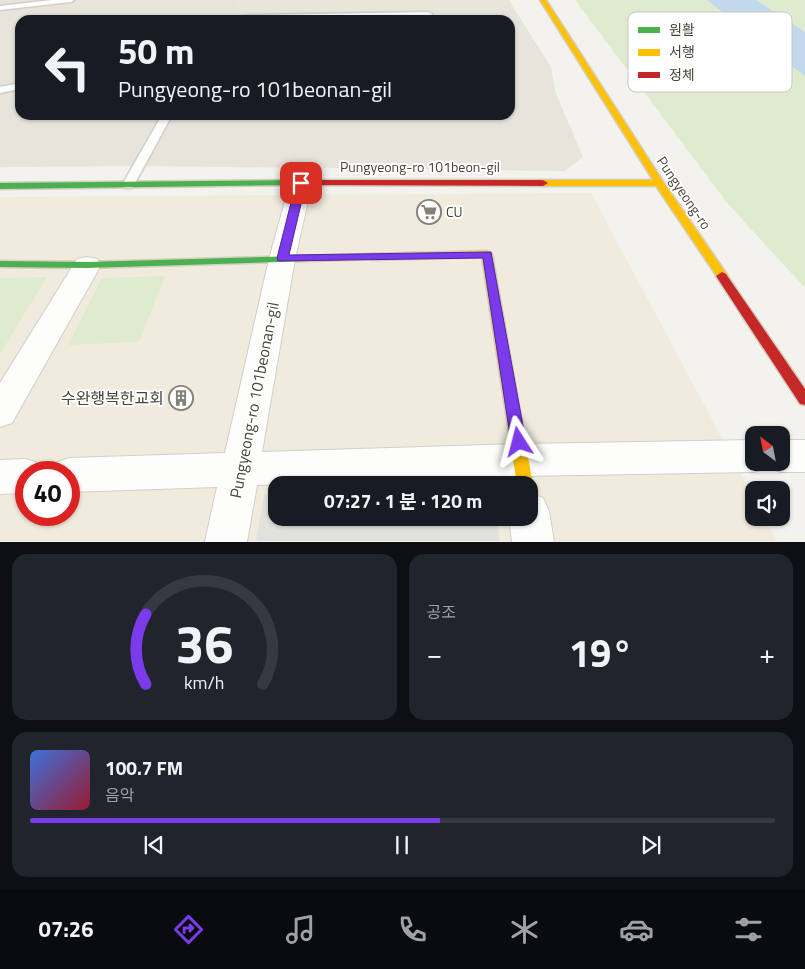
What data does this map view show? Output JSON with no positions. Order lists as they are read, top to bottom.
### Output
{
  "streets": {
    "street": ["Pungyeong-ro 101beon-gil", "Pungyeong-ro", "Pungyeong-ro 101beonan-gil"]
  },
  "crossings": [
    ["Pungyeong-ro 101beon-gil", "Pungyeong-ro"],
    ["Pungyeong-ro 101beon-gil", "Pungyeong-ro 101beonan-gil"]
  ],
  "places": {
    "supermarket": ["CU"],
    "building": ["수완행복한교회"]
  },
  "legend": ["원활", "서행", "정체"],
  "north": "top left",
  "page": {
    "turn": ["50 m", "Pungyeong-ro 101beonan-gil"],
    "limit": "40",
    "trip": "07:27 · 1 분 · 120 m",
    "tile": "공조",
    "heat": ["−", "19°", "+"],
    "song": ["100.7 FM", "음악"],
    "tabs": "07:26",
    "gauge": ["36", "km/h"]
  }
}
